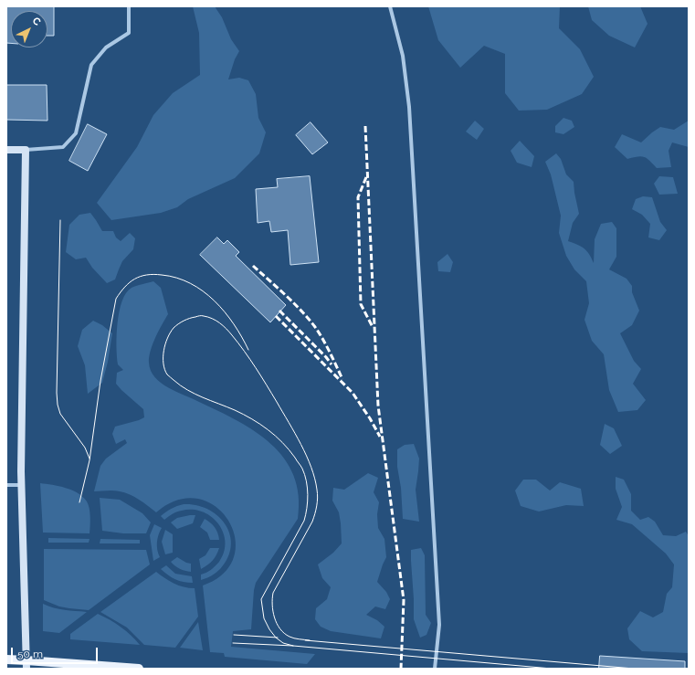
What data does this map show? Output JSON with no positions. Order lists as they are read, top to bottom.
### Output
{
  "scale_bar": "50 m",
  "north": "top right"
}
